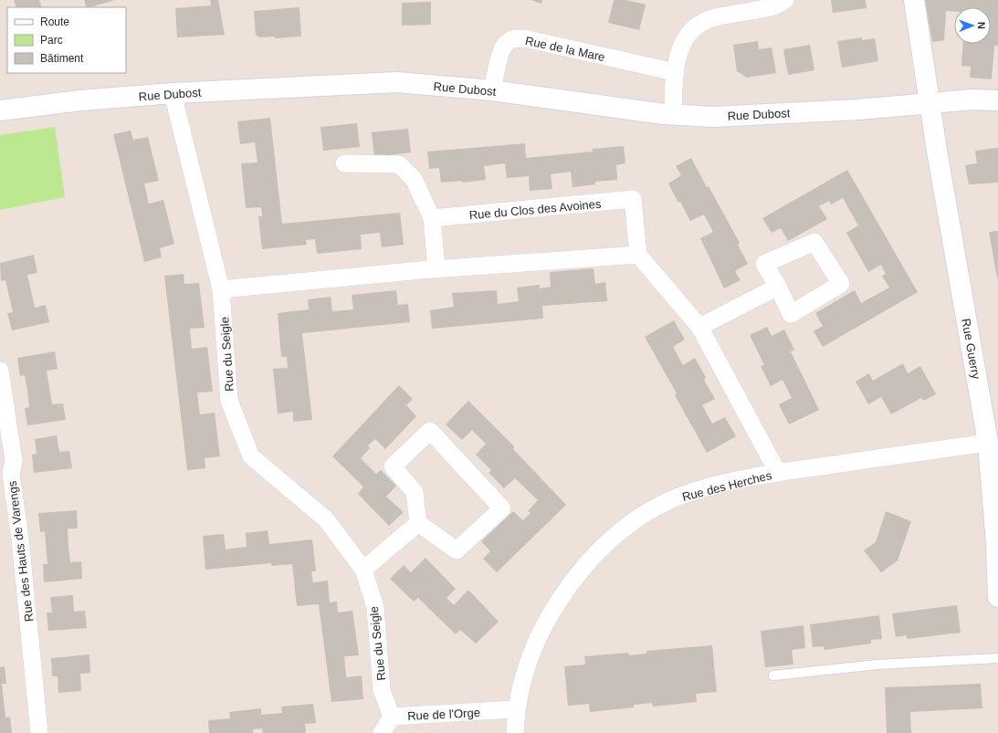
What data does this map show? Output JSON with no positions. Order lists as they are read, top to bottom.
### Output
{
  "streets": {
    "main road": ["Rue Dubost", "Rue Guerry"],
    "street": [
      "Rue de la Mare",
      "Rue du Clos des Avoines",
      "Rue du Seigle",
      "Rue des Herches",
      "Rue des Hauts de Varengs",
      "Rue de l'Orge"
    ]
  },
  "crossings": [
    ["Rue de la Mare", "Rue Dubost"],
    ["Rue Dubost", "Rue Guerry"],
    ["Rue Dubost", "Rue du Seigle"],
    ["Rue Guerry", "Rue des Herches"],
    ["Rue du Seigle", "Rue de l'Orge"],
    ["Rue des Herches", "Rue de l'Orge"]
  ],
  "legend": ["Route", "Parc", "Bâtiment"],
  "north": "right"
}
